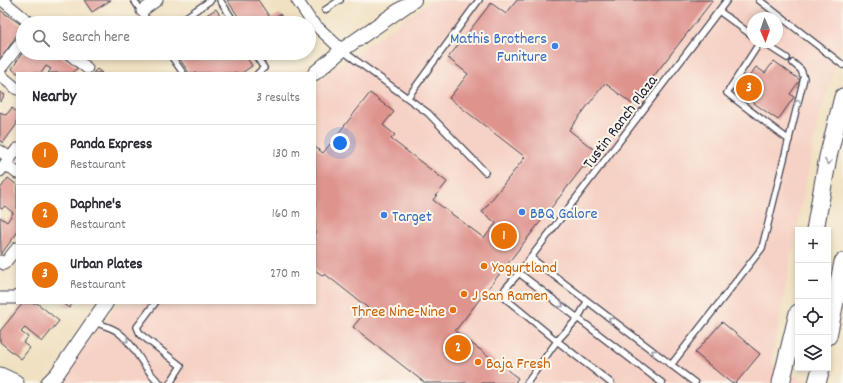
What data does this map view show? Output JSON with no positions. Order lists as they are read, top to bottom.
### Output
{
  "streets": {
    "lane": ["Tustin Ranch Plaza"]
  },
  "places": [
    "Mathis Brothers Funiture",
    "BBQ Galore",
    "Target",
    "Yogurtland",
    "J San Ramen",
    "Three Nine-Nine",
    "Baja Fresh"
  ],
  "north": "bottom",
  "page": {
    "search": "Search here",
    "heading": ["Nearby", "3 results"],
    "pins": ["3", "1", "2"],
    "list": [
      {
        "mark": "1",
        "name": "Panda Express",
        "note": "Restaurant",
        "value": "130 m"
      },
      {
        "mark": "2",
        "name": "Daphne's",
        "note": "Restaurant",
        "value": "160 m"
      },
      {
        "mark": "3",
        "name": "Urban Plates",
        "note": "Restaurant",
        "value": "270 m"
      }
    ],
    "map_buttons": ["+", "−"]
  }
}
